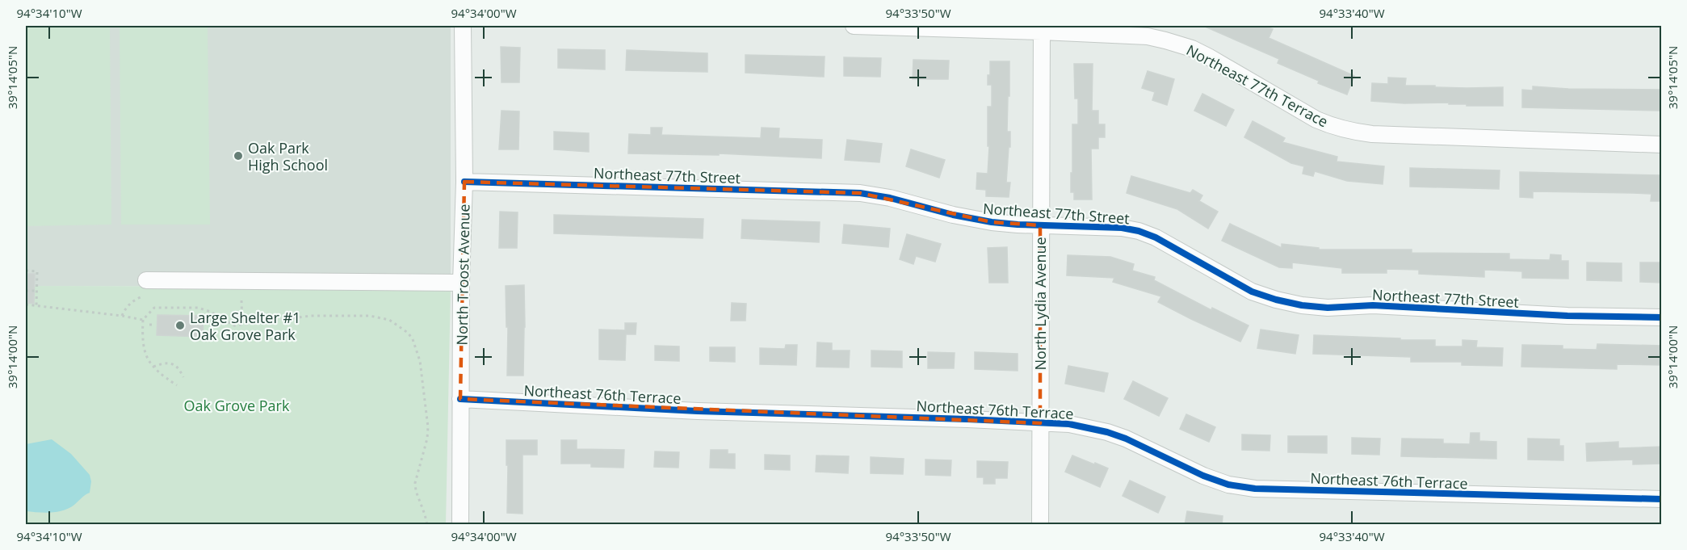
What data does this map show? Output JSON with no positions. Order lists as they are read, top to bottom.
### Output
{
  "streets": {
    "street": [
      "Northeast 77th Terrace",
      "Northeast 77th Street",
      "North Troost Avenue",
      "North Lydia Avenue",
      "Northeast 76th Terrace"
    ]
  },
  "crossings": [
    ["Northeast 77th Terrace", "North Lydia Avenue"],
    ["Northeast 77th Street", "North Troost Avenue"],
    ["Northeast 77th Street", "North Lydia Avenue"],
    ["North Troost Avenue", "Northeast 76th Terrace"],
    ["North Lydia Avenue", "Northeast 76th Terrace"]
  ],
  "parks": ["Oak Grove Park"],
  "places": ["Oak Park High School", "Large Shelter #1 Oak Grove Park"],
  "coordinates": [
    "94°34'10\"W",
    "94°34'00\"W",
    "94°33'50\"W",
    "94°33'40\"W",
    "39°14'05\"N",
    "39°14'00\"N"
  ]
}
